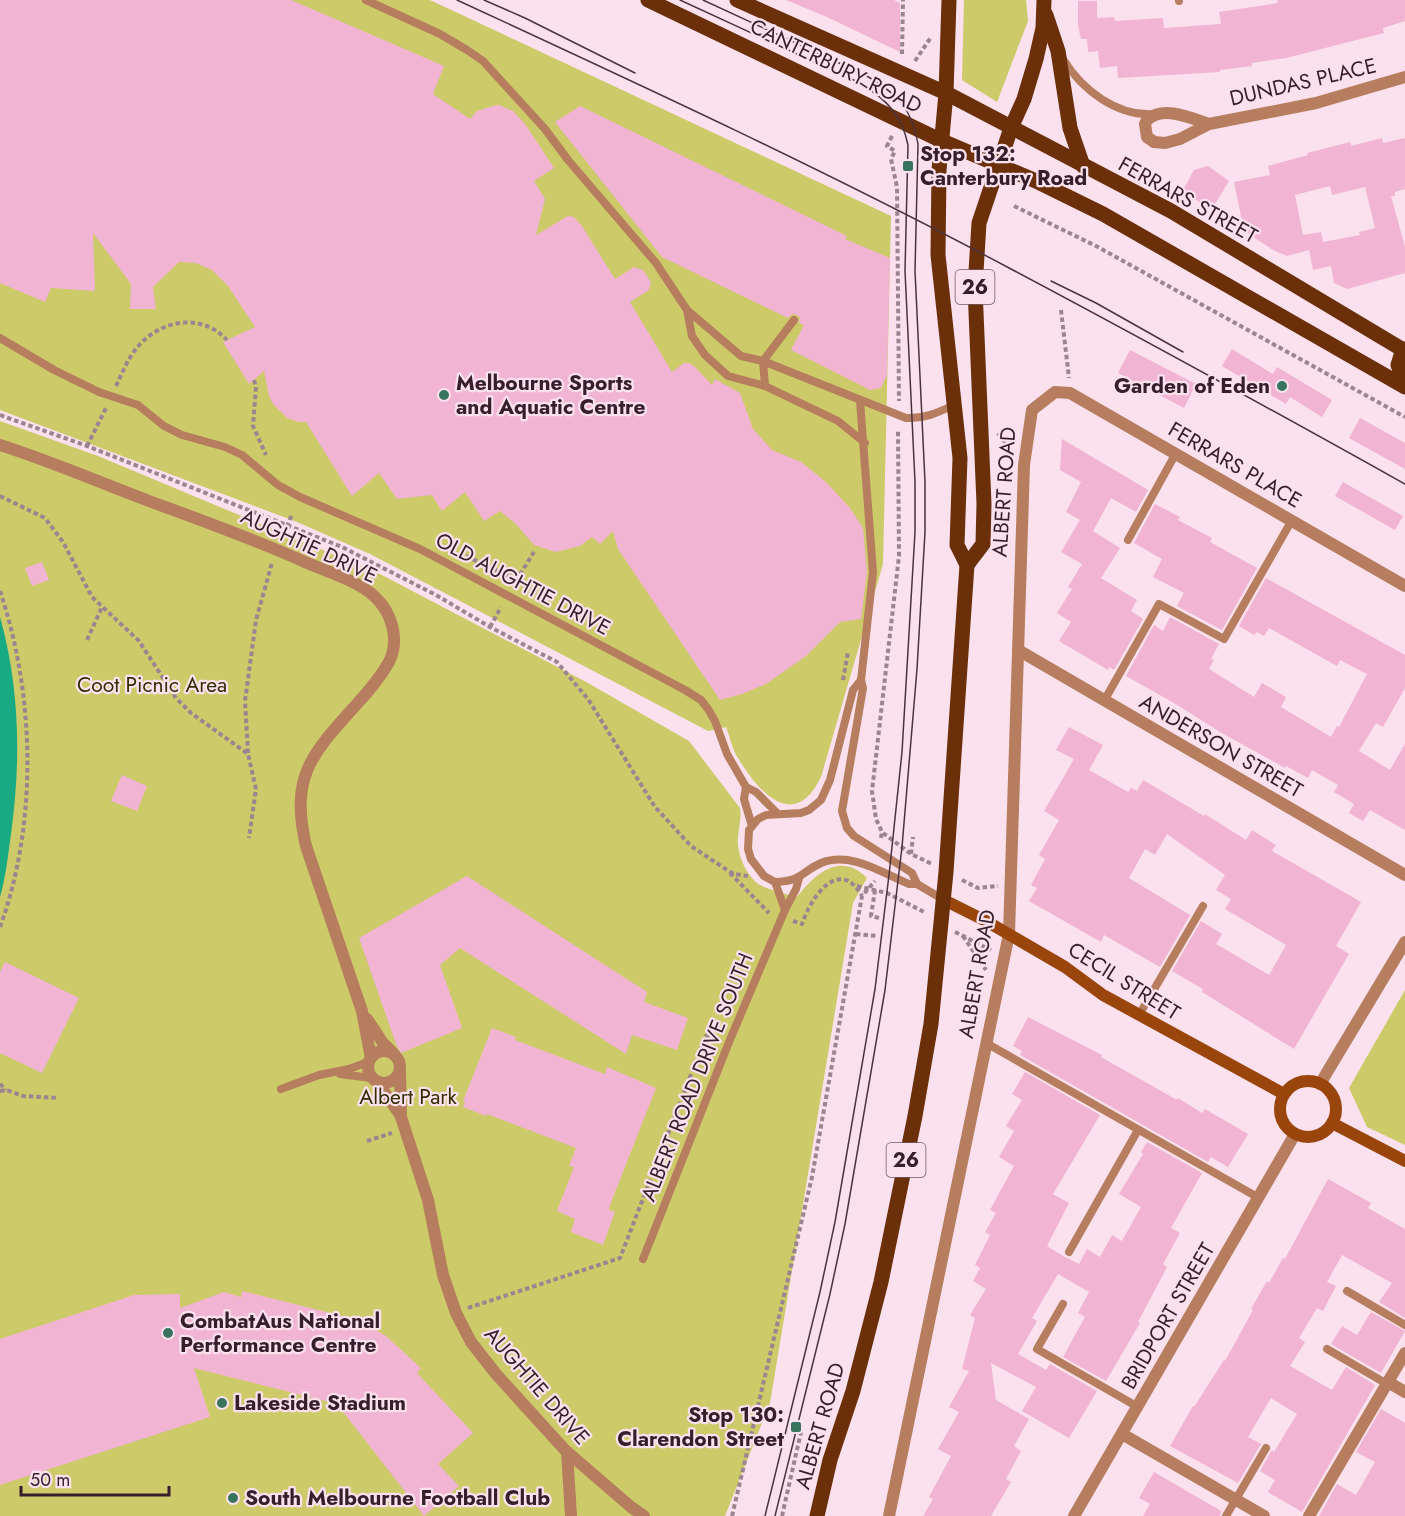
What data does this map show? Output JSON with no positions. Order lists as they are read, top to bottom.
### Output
{
  "streets": {
    "main road": [
      "CANTERBURY ROAD",
      "FERRARS STREET",
      "26",
      "ALBERT ROAD"
    ],
    "street": [
      "DUNDAS PLACE",
      "FERRARS PLACE",
      "AUGHTIE DRIVE",
      "ANDERSON STREET",
      "CECIL STREET",
      "BRIDPORT STREET"
    ],
    "lane": ["OLD AUGHTIE DRIVE", "ALBERT ROAD DRIVE SOUTH"]
  },
  "crossings": [
    ["CANTERBURY ROAD", "FERRARS STREET"],
    ["CANTERBURY ROAD", "26"],
    ["CANTERBURY ROAD", "ALBERT ROAD"],
    ["FERRARS STREET", "26"],
    ["FERRARS STREET", "ALBERT ROAD"],
    ["26", "ALBERT ROAD"],
    ["FERRARS PLACE", "ALBERT ROAD"],
    ["ALBERT ROAD", "ANDERSON STREET"],
    ["ALBERT ROAD", "CECIL STREET"],
    ["CECIL STREET", "BRIDPORT STREET"]
  ],
  "parks": ["Coot Picnic Area", "Albert Park"],
  "places": {
    "transit": ["Stop 132: Canterbury Road", "Stop 130: Clarendon Street"],
    "other": [
      "Garden of Eden",
      "Melbourne Sports and Aquatic Centre",
      "CombatAus National Performance Centre",
      "Lakeside Stadium",
      "South Melbourne Football Club"
    ]
  },
  "scale_bar": "50 m"
}
